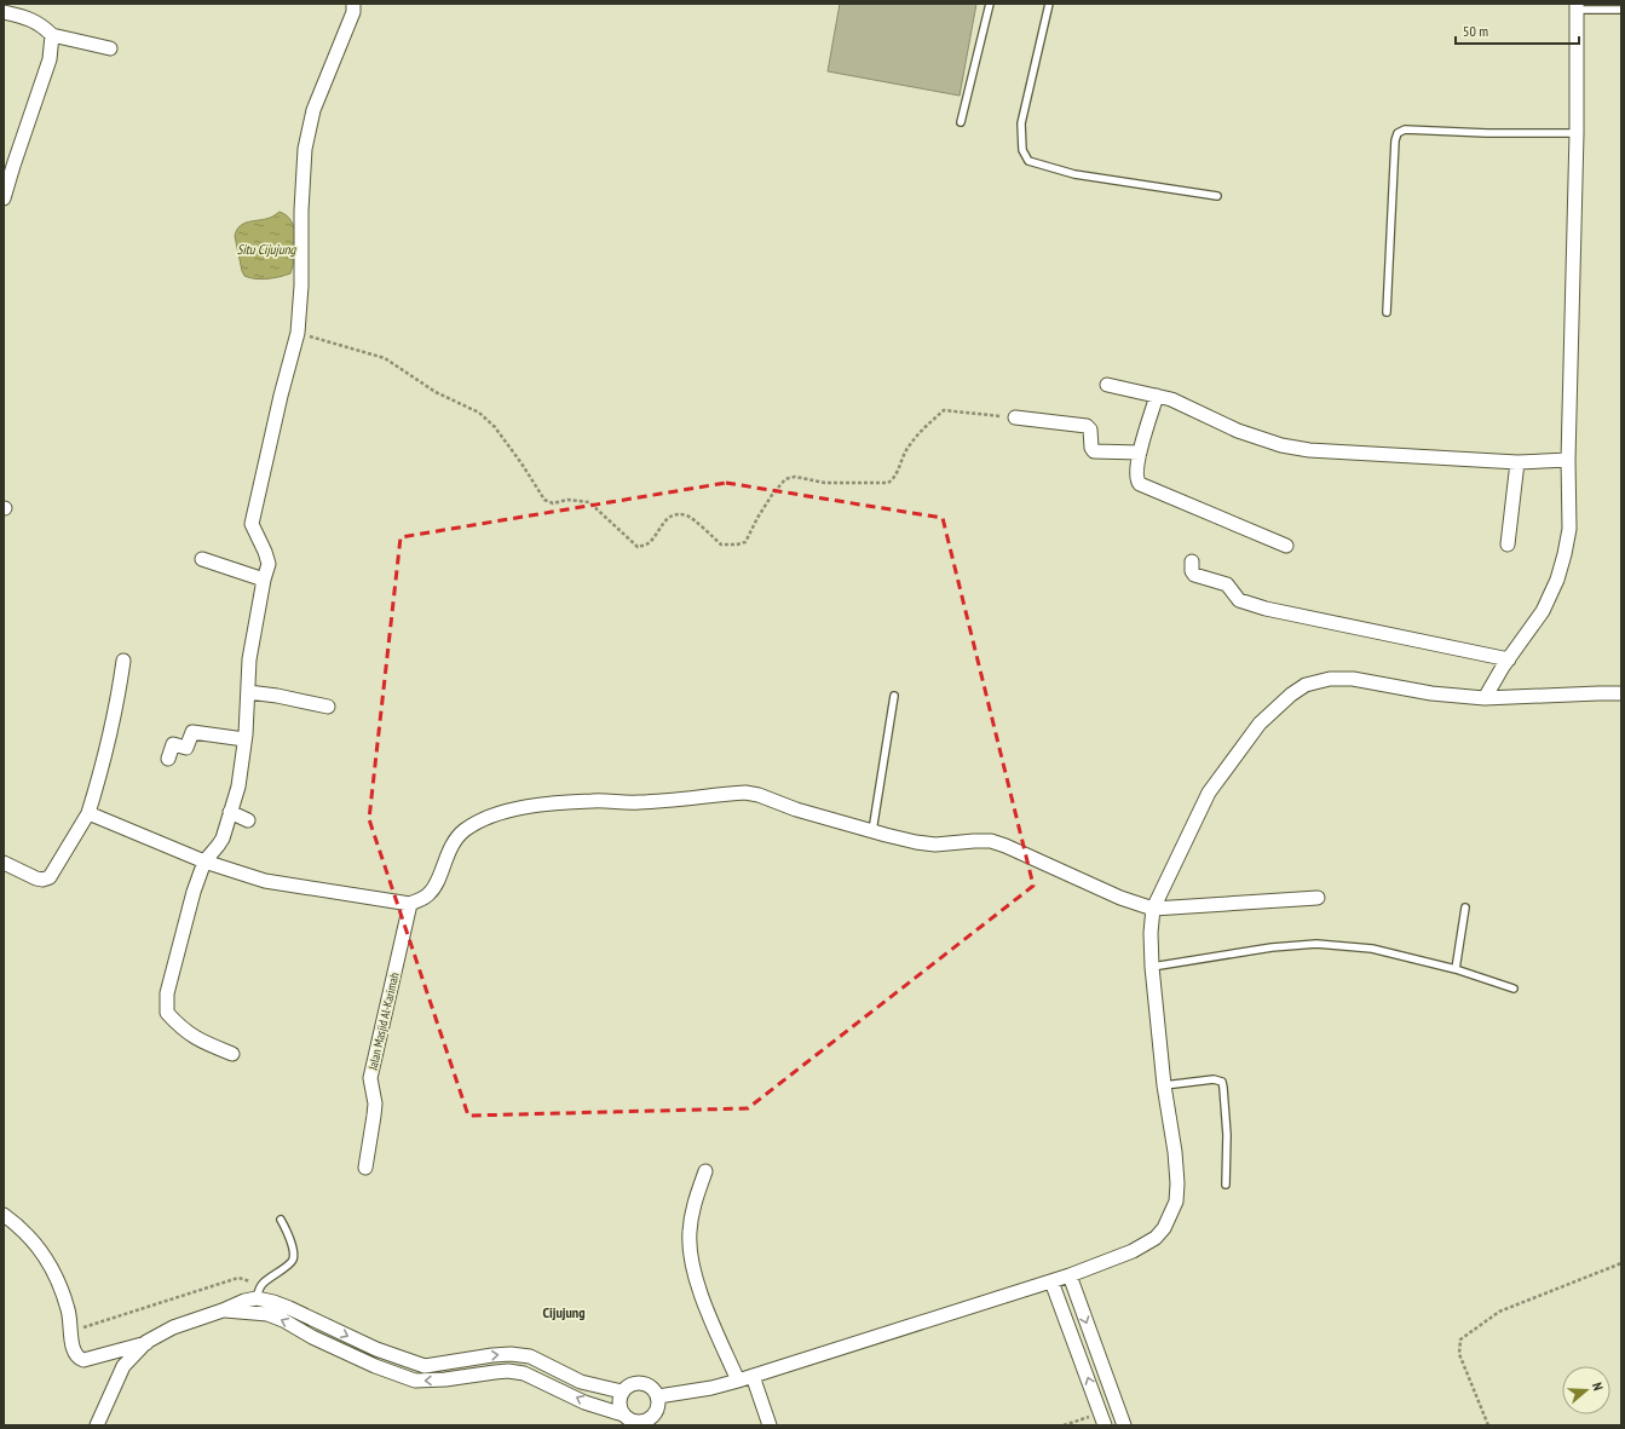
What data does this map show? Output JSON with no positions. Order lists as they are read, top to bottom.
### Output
{
  "streets": {
    "street": ["Jalan Masjid Al-Karimah"]
  },
  "districts": ["Cijujung"],
  "water": ["Situ Cijujung"],
  "scale_bar": "50 m",
  "north": "right"
}
